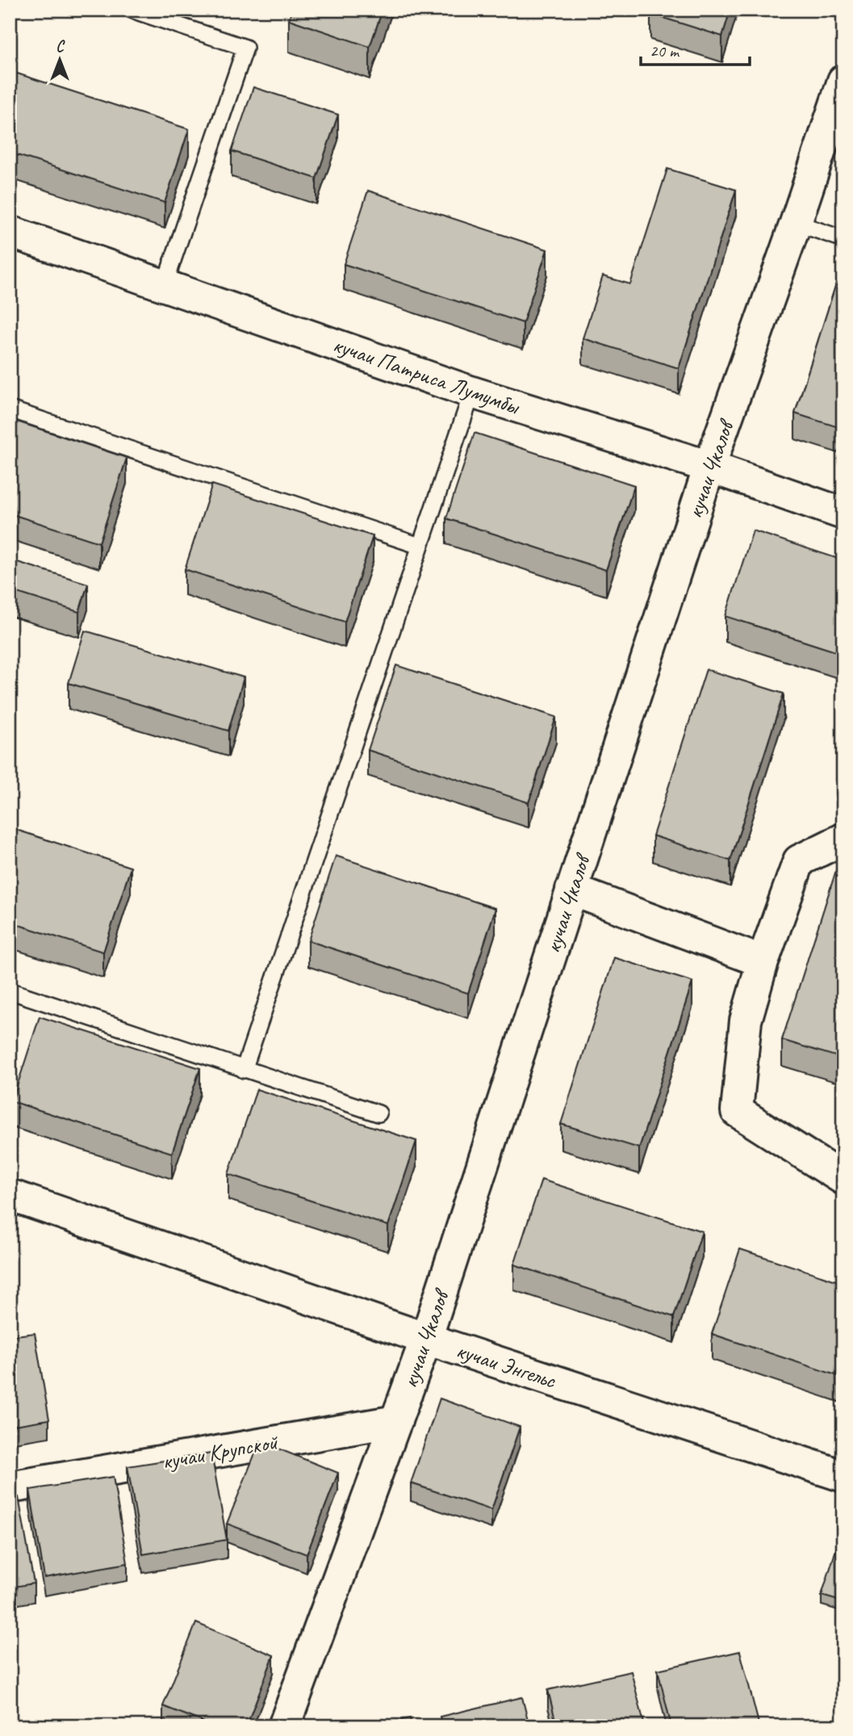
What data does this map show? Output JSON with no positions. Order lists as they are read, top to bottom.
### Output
{
  "streets": {
    "street": [
      "кучаи Патриса Лумумбы",
      "кучаи Чкалов",
      "кучаи Энгельс",
      "кучаи Крупской"
    ]
  },
  "crossings": [
    ["кучаи Патриса Лумумбы", "кучаи Чкалов"],
    ["кучаи Чкалов", "кучаи Энгельс"],
    ["кучаи Чкалов", "кучаи Крупской"]
  ],
  "scale_bar": "20 m",
  "north": "top"
}
